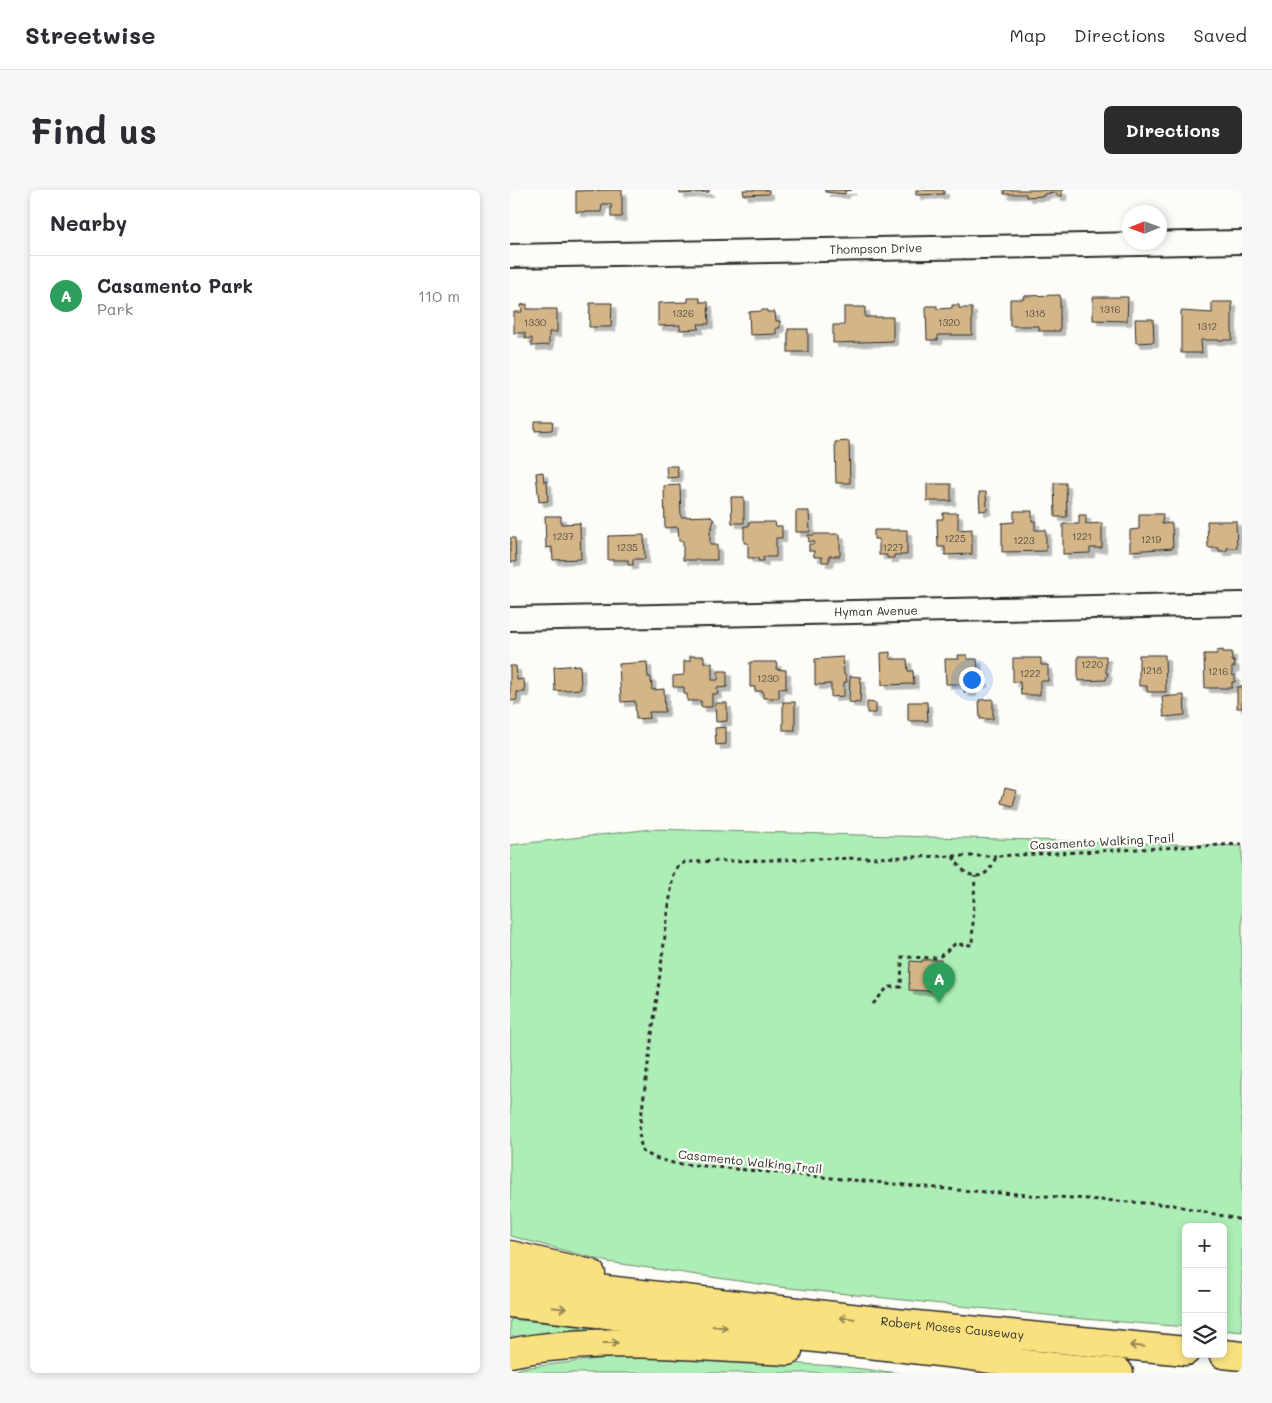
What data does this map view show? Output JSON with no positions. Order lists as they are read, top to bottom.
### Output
{
  "streets": {
    "highway": ["Robert Moses Causeway"],
    "street": ["Thompson Drive", "Hyman Avenue"],
    "path": ["Casamento Walking Trail"]
  },
  "house_numbers": [
    "1316",
    "1326",
    "1318",
    "1330",
    "1320",
    "1312",
    "1237",
    "1221",
    "1225",
    "1219",
    "1223",
    "1235",
    "1227",
    "1220",
    "1218",
    "1216",
    "1222",
    "1230"
  ],
  "north": "left",
  "page": {
    "header": "Streetwise",
    "nav": ["Map", "Directions", "Saved"],
    "buttons": "Directions",
    "title": "Find us",
    "heading": "Nearby",
    "list": [
      {
        "mark": "A",
        "name": "Casamento Park",
        "note": "Park",
        "value": "110 m"
      }
    ],
    "pins": "A",
    "map_buttons": ["+", "−"]
  }
}
